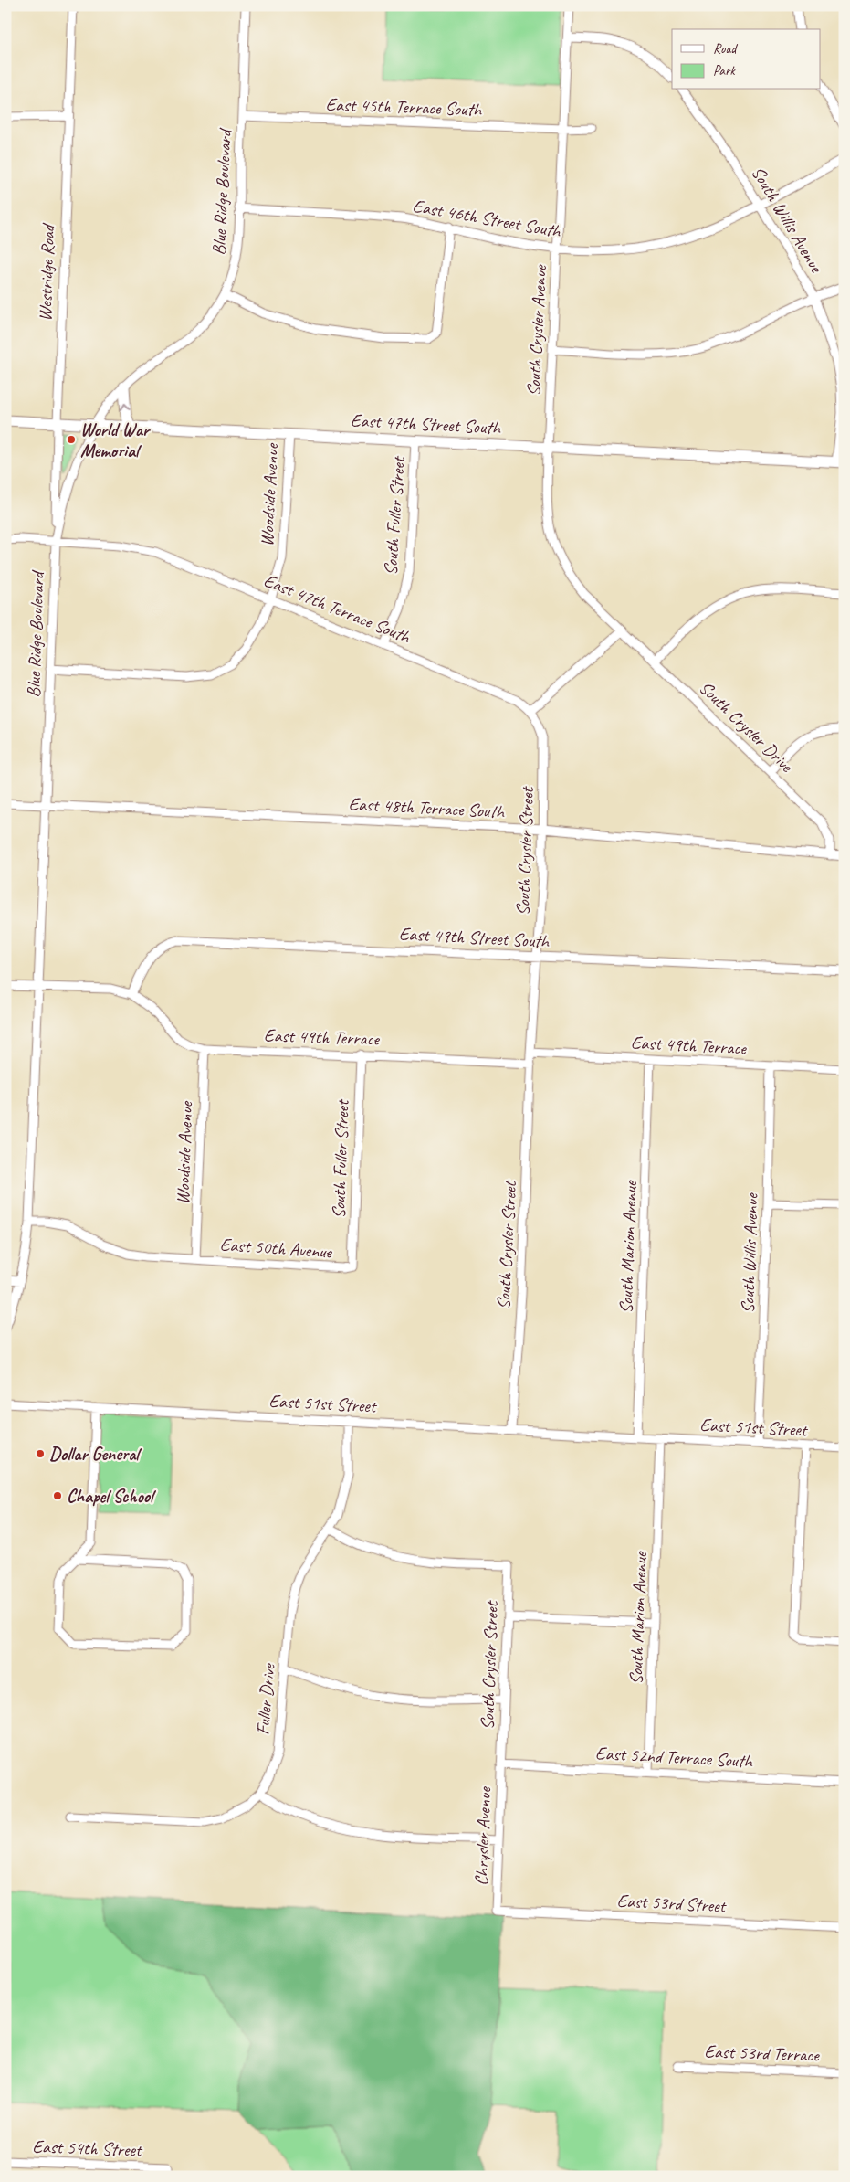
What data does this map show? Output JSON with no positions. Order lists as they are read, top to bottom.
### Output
{
  "streets": {
    "main road": ["East 47th Street South"],
    "street": [
      "East 45th Terrace South",
      "Blue Ridge Boulevard",
      "East 46th Street South",
      "South Willis Avenue",
      "Westridge Road",
      "South Crysler Avenue",
      "Woodside Avenue",
      "South Fuller Street",
      "East 47th Terrace South",
      "South Crysler Drive",
      "East 48th Terrace South",
      "South Crysler Street",
      "East 49th Street South",
      "East 49th Terrace",
      "South Marion Avenue",
      "East 50th Avenue",
      "East 51st Street",
      "Fuller Drive",
      "East 52nd Terrace South",
      "Chrysler Avenue",
      "East 53rd Street",
      "East 53rd Terrace",
      "East 54th Street"
    ]
  },
  "crossings": [
    ["East 45th Terrace South", "Blue Ridge Boulevard"],
    ["East 45th Terrace South", "South Crysler Avenue"],
    ["Blue Ridge Boulevard", "East 46th Street South"],
    ["Blue Ridge Boulevard", "Westridge Road"],
    ["Blue Ridge Boulevard", "East 47th Street South"],
    ["Blue Ridge Boulevard", "Woodside Avenue"],
    ["Blue Ridge Boulevard", "East 47th Terrace South"],
    ["Blue Ridge Boulevard", "East 48th Terrace South"],
    ["Blue Ridge Boulevard", "East 50th Avenue"],
    ["East 46th Street South", "South Willis Avenue"],
    ["East 46th Street South", "South Crysler Avenue"],
    ["South Willis Avenue", "East 47th Street South"],
    ["South Willis Avenue", "East 49th Terrace"],
    ["South Willis Avenue", "East 51st Street"],
    ["Westridge Road", "East 47th Street South"],
    ["Westridge Road", "East 47th Terrace South"],
    ["South Crysler Avenue", "East 47th Street South"],
    ["South Crysler Avenue", "South Crysler Drive"],
    ["East 47th Street South", "Woodside Avenue"],
    ["East 47th Street South", "South Fuller Street"],
    ["Woodside Avenue", "East 47th Terrace South"],
    ["Woodside Avenue", "East 49th Terrace"],
    ["Woodside Avenue", "East 50th Avenue"],
    ["South Fuller Street", "East 47th Terrace South"],
    ["South Fuller Street", "East 49th Terrace"],
    ["South Fuller Street", "East 50th Avenue"],
    ["East 47th Terrace South", "South Crysler Street"],
    ["South Crysler Drive", "East 48th Terrace South"],
    ["East 48th Terrace South", "South Crysler Street"],
    ["South Crysler Street", "East 49th Street South"],
    ["South Crysler Street", "East 49th Terrace"],
    ["South Crysler Street", "East 51st Street"],
    ["South Crysler Street", "Fuller Drive"],
    ["South Crysler Street", "East 52nd Terrace South"],
    ["South Crysler Street", "Chrysler Avenue"],
    ["East 49th Street South", "East 49th Terrace"],
    ["East 49th Terrace", "South Marion Avenue"],
    ["South Marion Avenue", "East 51st Street"],
    ["South Marion Avenue", "East 52nd Terrace South"],
    ["East 51st Street", "Fuller Drive"],
    ["East 52nd Terrace South", "Chrysler Avenue"],
    ["Chrysler Avenue", "East 53rd Street"]
  ],
  "places": ["World War Memorial", "Dollar General", "Chapel School"],
  "legend": ["Road", "Park"]
}
